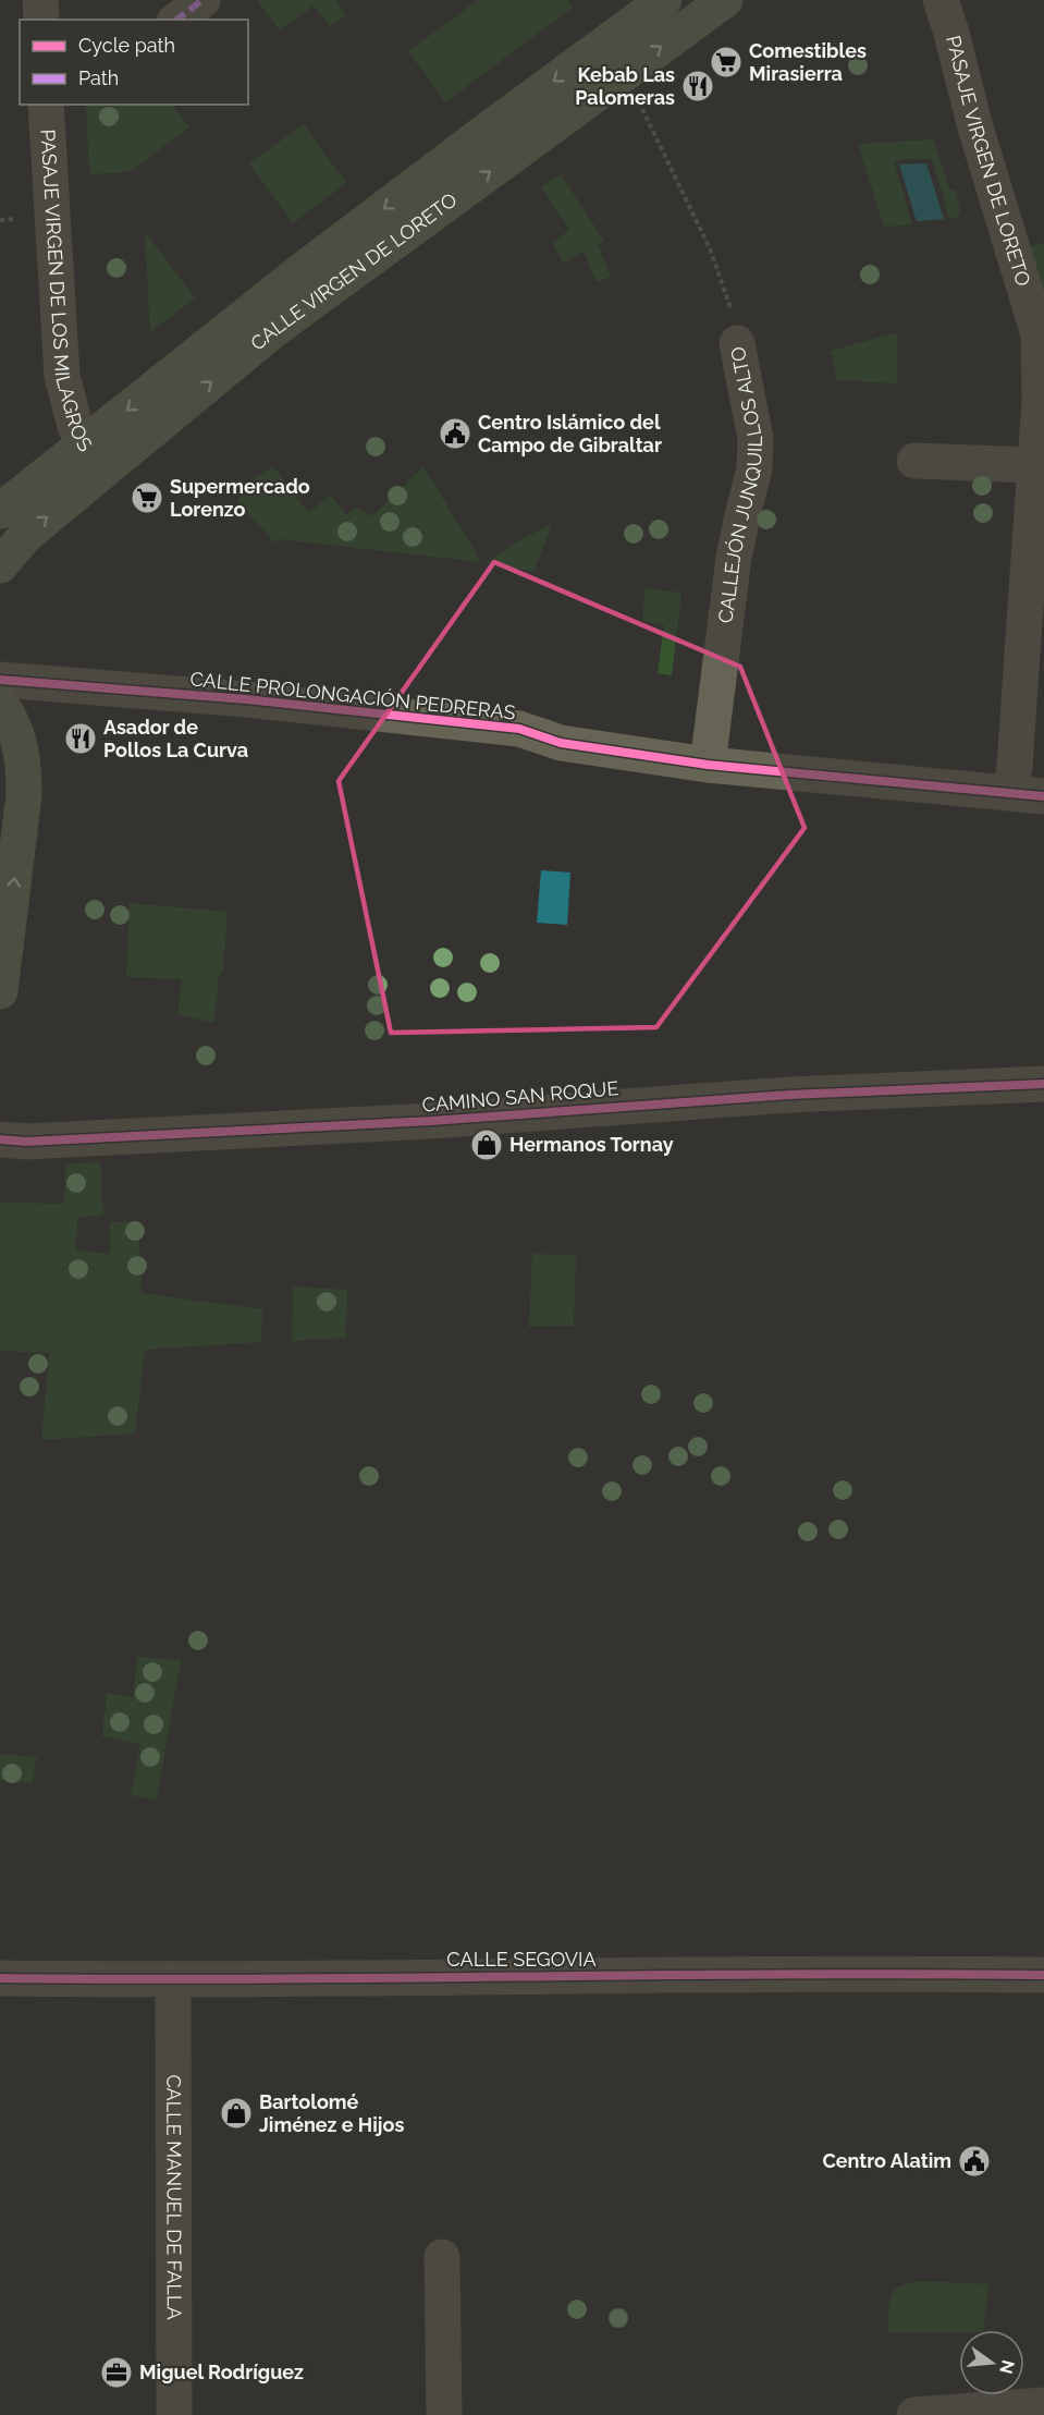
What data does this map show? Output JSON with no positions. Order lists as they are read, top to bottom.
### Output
{
  "streets": {
    "main road": ["CALLE VIRGEN DE LORETO"],
    "street": [
      "PASAJE VIRGEN DE LORETO",
      "PASAJE VIRGEN DE LOS MILAGROS",
      "CALLEJÓN JUNQUILLOS ALTO",
      "CALLE PROLONGACIÓN PEDRERAS",
      "CAMINO SAN ROQUE",
      "CALLE SEGOVIA",
      "CALLE MANUEL DE FALLA"
    ]
  },
  "crossings": [
    ["PASAJE VIRGEN DE LORETO", "CALLE PROLONGACIÓN PEDRERAS"],
    ["CALLE VIRGEN DE LORETO", "PASAJE VIRGEN DE LOS MILAGROS"],
    ["CALLE VIRGEN DE LORETO", "CALLEJÓN JUNQUILLOS ALTO"],
    ["CALLEJÓN JUNQUILLOS ALTO", "CALLE PROLONGACIÓN PEDRERAS"],
    ["CALLE SEGOVIA", "CALLE MANUEL DE FALLA"]
  ],
  "places": {
    "supermarket": ["Comestibles Mirasierra", "Supermercado Lorenzo"],
    "restaurant": ["Kebab Las Palomeras", "Asador de Pollos La Curva"],
    "public building": ["Centro Islámico del Campo de Gibraltar", "Centro Alatim"],
    "shop": ["Hermanos Tornay", "Bartolomé Jiménez e Hijos"],
    "office": ["Miguel Rodríguez"]
  },
  "legend": ["Cycle path", "Path"],
  "north": "right"
}
